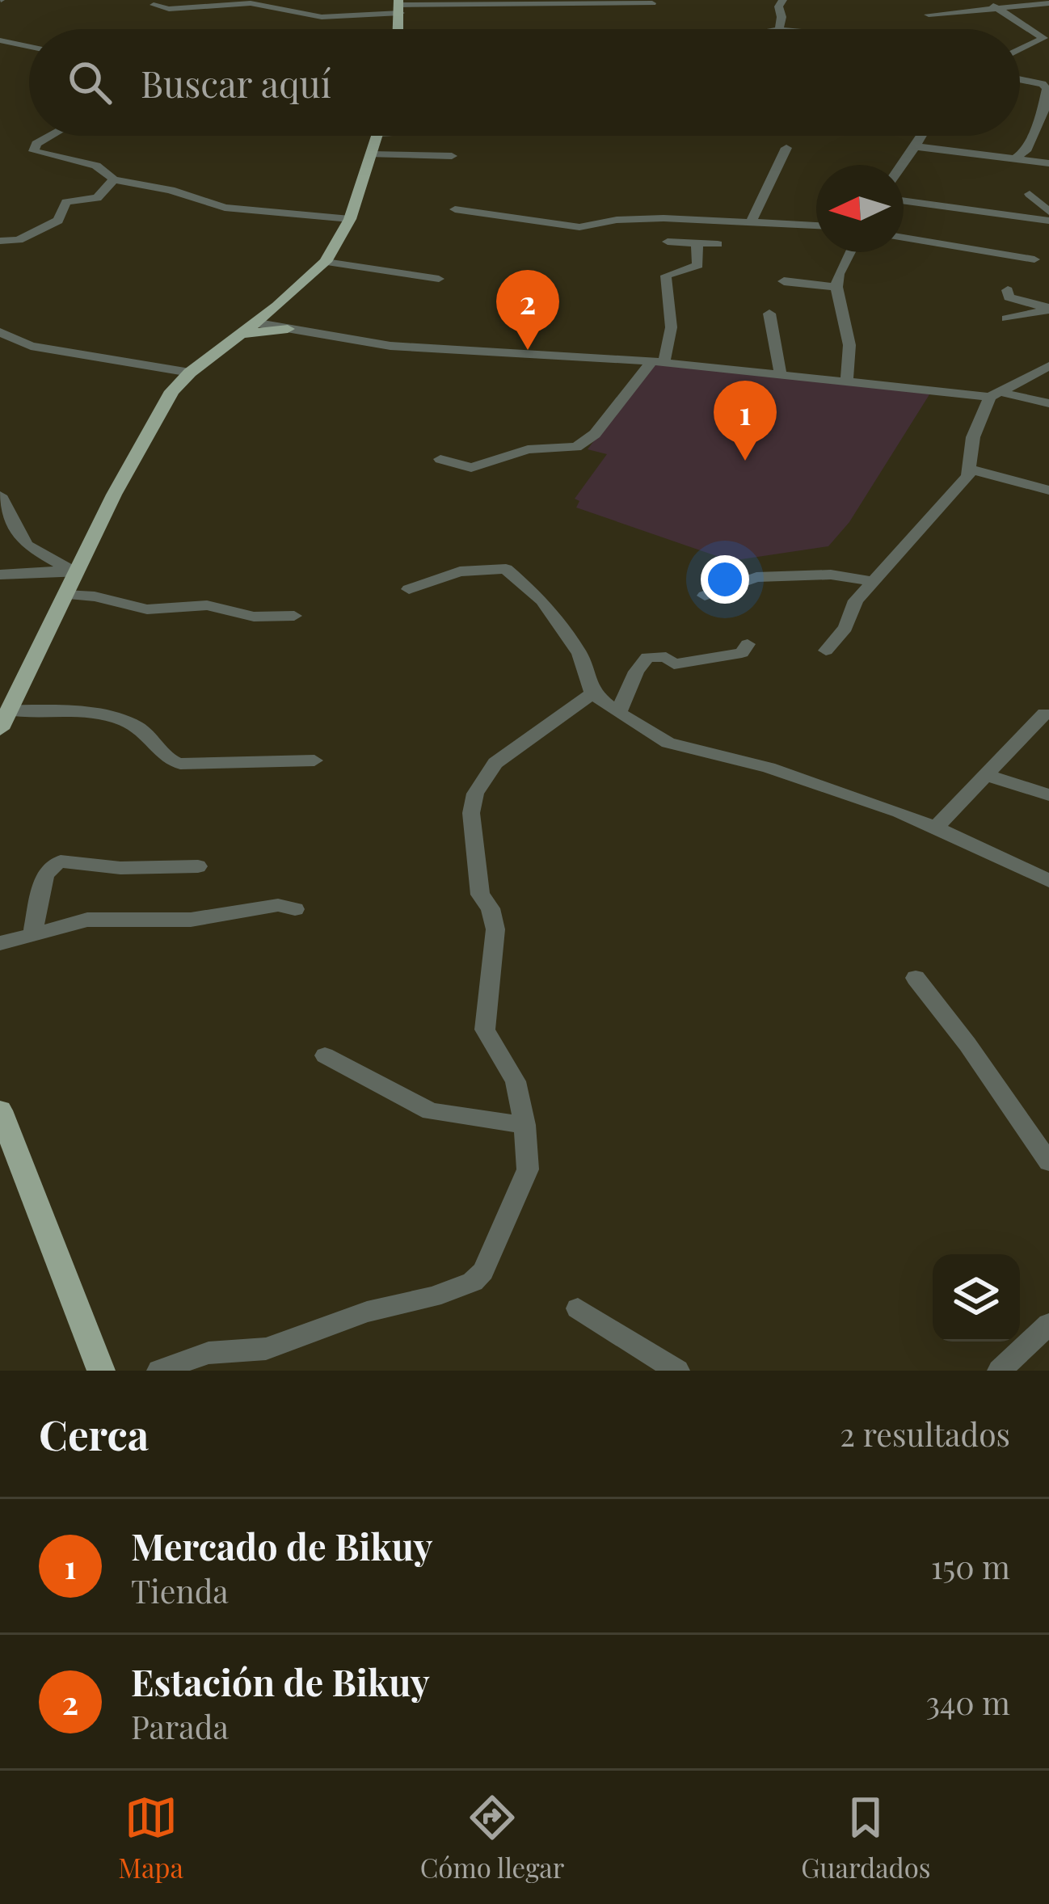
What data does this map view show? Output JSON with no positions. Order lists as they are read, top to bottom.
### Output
{
  "north": "left",
  "page": {
    "search": "Buscar aquí",
    "pins": ["2", "1"],
    "heading": ["Cerca", "2 resultados"],
    "list": [
      {
        "mark": "1",
        "name": "Mercado de Bikuy",
        "note": "Tienda",
        "value": "150 m"
      },
      {
        "mark": "2",
        "name": "Estación de Bikuy",
        "note": "Parada",
        "value": "340 m"
      }
    ],
    "nav": ["Mapa", "Cómo llegar", "Guardados"]
  }
}
